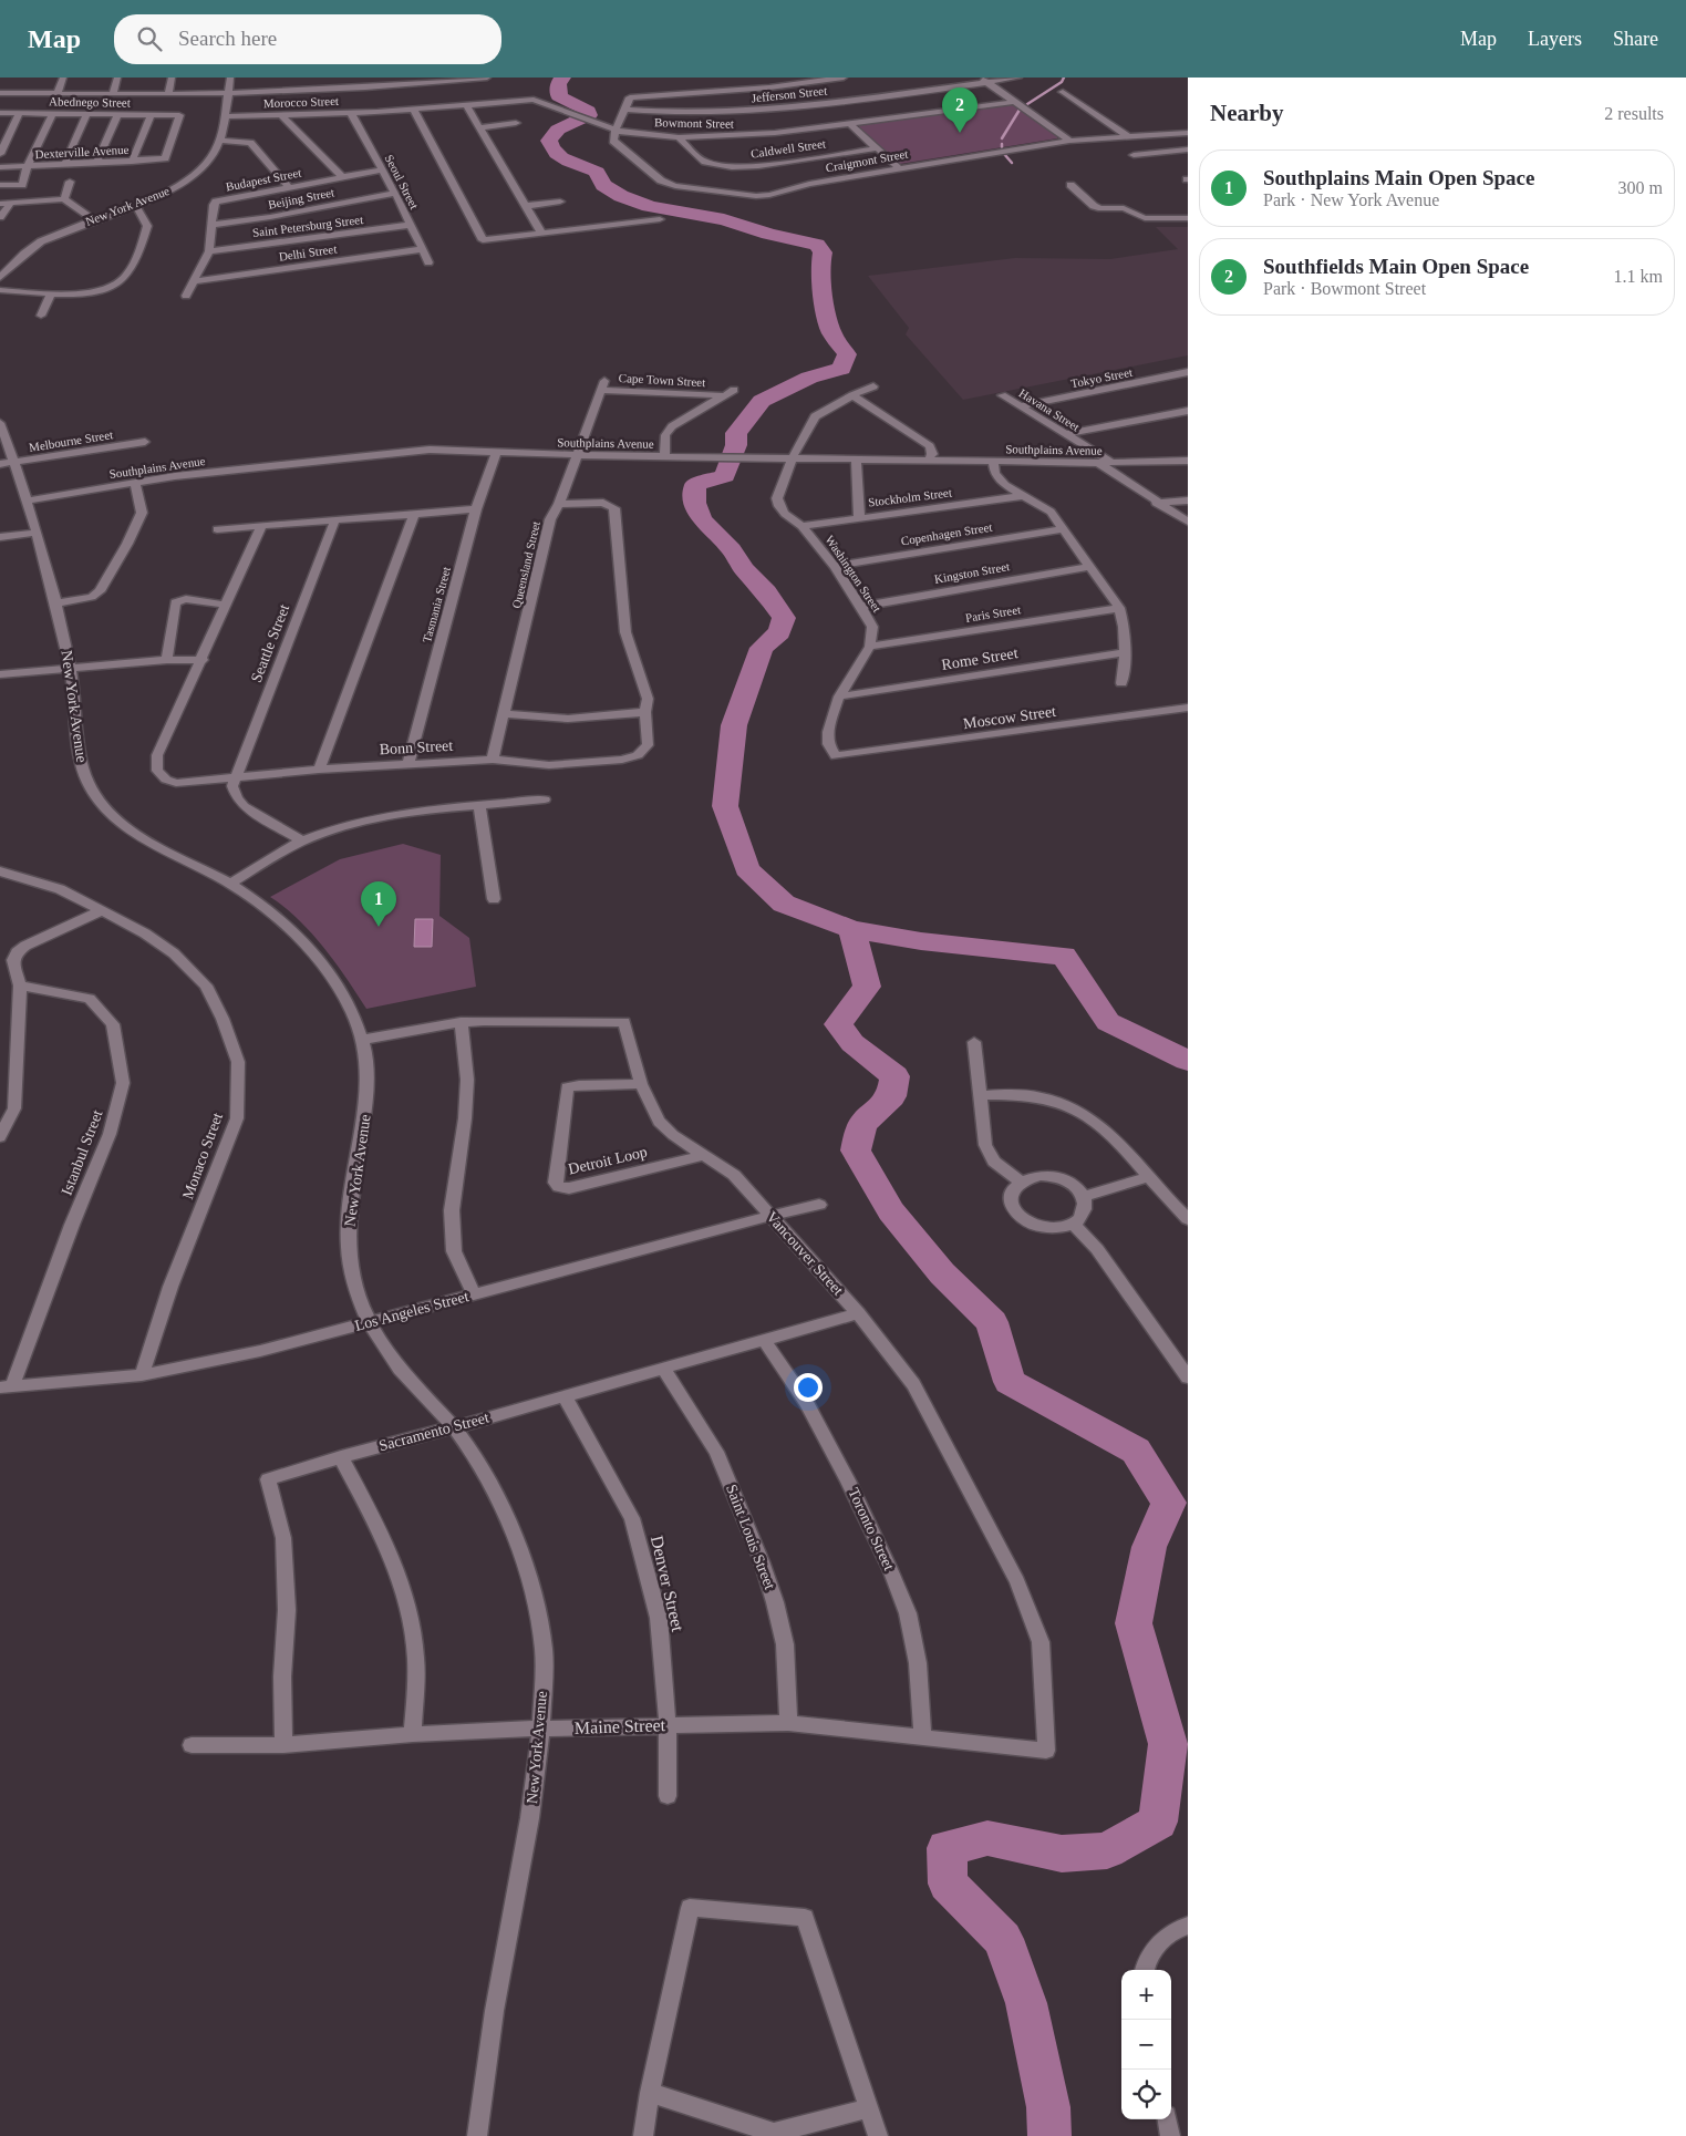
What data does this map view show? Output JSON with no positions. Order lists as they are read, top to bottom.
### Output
{
  "streets": {
    "street": [
      "Jefferson Street",
      "Abednego Street",
      "Morocco Street",
      "Bowmont Street",
      "Caldwell Street",
      "Dexterville Avenue",
      "Craigmont Street",
      "Budapest Street",
      "Seoul Street",
      "Beijing Street",
      "New York Avenue",
      "Saint Petersburg Street",
      "Delhi Street",
      "Tokyo Street",
      "Cape Town Street",
      "Havana Street",
      "Melbourne Street",
      "Southplains Avenue",
      "Stockholm Street",
      "Copenhagen Street",
      "Queensland Street",
      "Kingston Street",
      "Washington Street",
      "Tasmania Street",
      "Paris Street",
      "Seattle Street",
      "Rome Street",
      "Moscow Street",
      "Bonn Street",
      "Istanbul Street",
      "Monaco Street",
      "Detroit Loop",
      "Vancouver Street",
      "Los Angeles Street",
      "Sacramento Street",
      "Toronto Street",
      "Saint Louis Street",
      "Denver Street",
      "Maine Street"
    ]
  },
  "crossings": [
    ["Abednego Street", "Dexterville Avenue"],
    ["Morocco Street", "Bowmont Street"],
    ["Morocco Street", "Seoul Street"],
    ["Morocco Street", "New York Avenue"],
    ["Bowmont Street", "Caldwell Street"],
    ["Bowmont Street", "Craigmont Street"],
    ["Budapest Street", "Seoul Street"],
    ["Budapest Street", "Beijing Street"],
    ["Budapest Street", "Saint Petersburg Street"],
    ["Budapest Street", "Delhi Street"],
    ["Seoul Street", "Beijing Street"],
    ["Seoul Street", "Saint Petersburg Street"],
    ["Seoul Street", "Delhi Street"],
    ["New York Avenue", "Melbourne Street"],
    ["New York Avenue", "Southplains Avenue"],
    ["New York Avenue", "Vancouver Street"],
    ["New York Avenue", "Los Angeles Street"],
    ["New York Avenue", "Sacramento Street"],
    ["New York Avenue", "Maine Street"],
    ["Tokyo Street", "Havana Street"],
    ["Cape Town Street", "Queensland Street"],
    ["Havana Street", "Southplains Avenue"],
    ["Southplains Avenue", "Queensland Street"],
    ["Southplains Avenue", "Washington Street"],
    ["Southplains Avenue", "Tasmania Street"],
    ["Stockholm Street", "Washington Street"],
    ["Copenhagen Street", "Washington Street"],
    ["Queensland Street", "Bonn Street"],
    ["Kingston Street", "Washington Street"],
    ["Washington Street", "Paris Street"],
    ["Tasmania Street", "Bonn Street"],
    ["Seattle Street", "Bonn Street"],
    ["Rome Street", "Moscow Street"],
    ["Istanbul Street", "Los Angeles Street"],
    ["Monaco Street", "Los Angeles Street"],
    ["Detroit Loop", "Vancouver Street"],
    ["Vancouver Street", "Los Angeles Street"],
    ["Vancouver Street", "Sacramento Street"],
    ["Vancouver Street", "Maine Street"],
    ["Sacramento Street", "Toronto Street"],
    ["Sacramento Street", "Saint Louis Street"],
    ["Sacramento Street", "Denver Street"],
    ["Sacramento Street", "Maine Street"],
    ["Toronto Street", "Maine Street"],
    ["Saint Louis Street", "Maine Street"],
    ["Denver Street", "Maine Street"]
  ],
  "page": {
    "header": "Map",
    "search": "Search here",
    "nav": ["Map", "Layers", "Share"],
    "heading": ["Nearby", "2 results"],
    "pins": ["2", "1"],
    "list": [
      {
        "mark": "1",
        "name": "Southplains Main Open Space",
        "note": "Park · New York Avenue",
        "value": "300 m"
      },
      {
        "mark": "2",
        "name": "Southfields Main Open Space",
        "note": "Park · Bowmont Street",
        "value": "1.1 km"
      }
    ],
    "map_buttons": ["+", "−"]
  }
}
